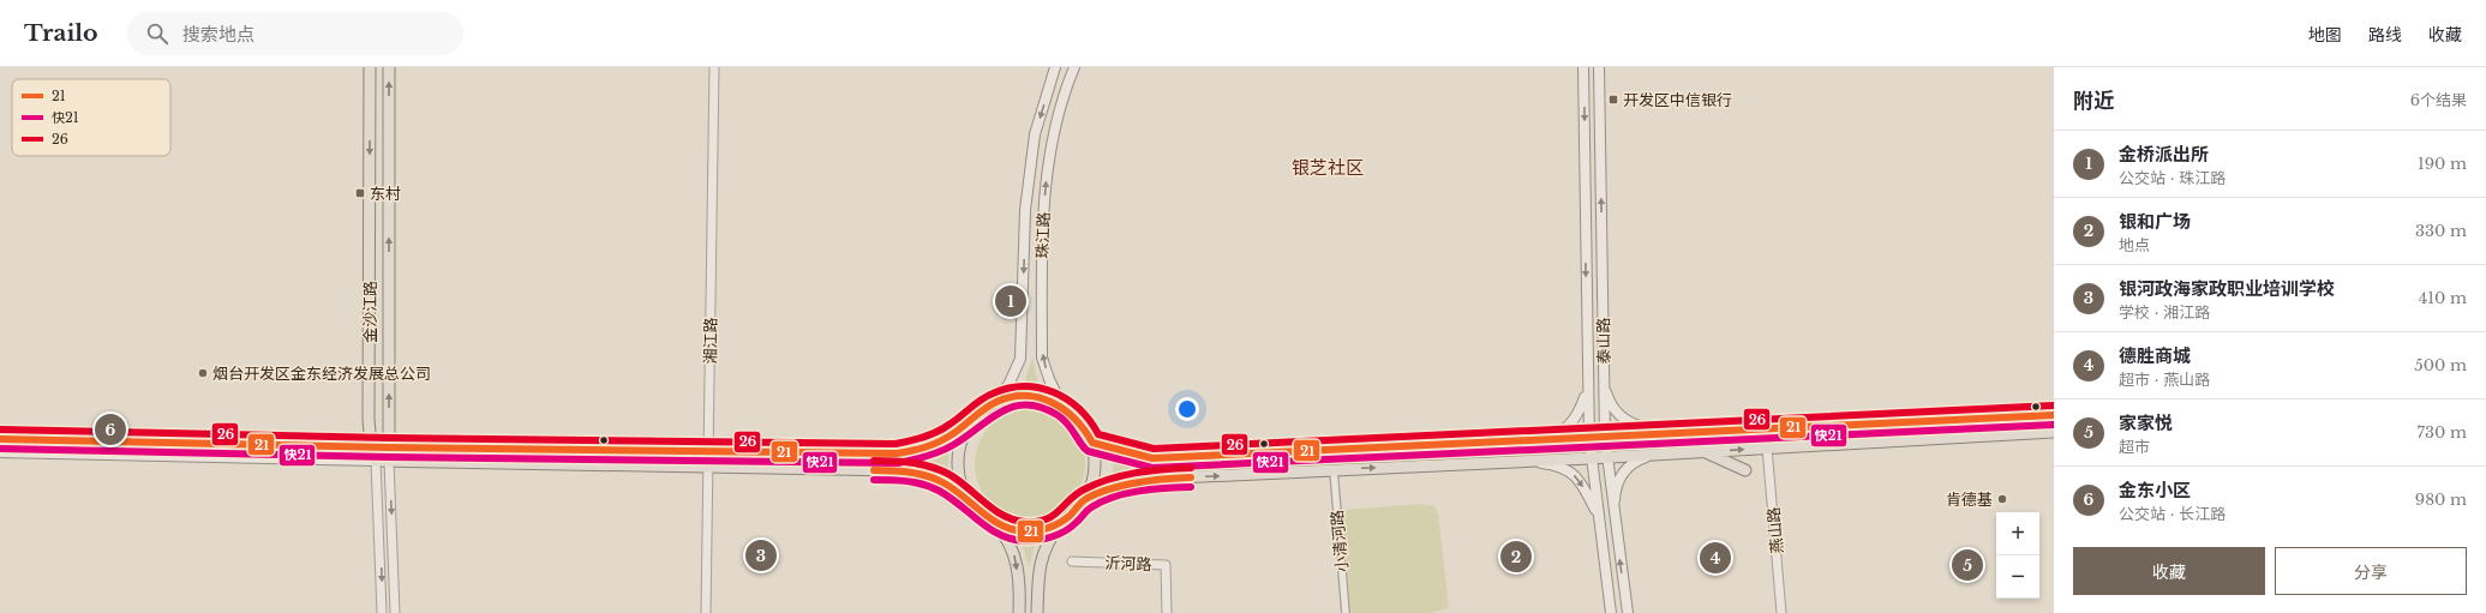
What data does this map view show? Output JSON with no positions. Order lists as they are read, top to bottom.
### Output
{
  "streets": {
    "main road": ["珠江路", "金沙江路", "泰山路"],
    "street": [
      "湘江路",
      "燕山路",
      "小清河路",
      "沂河路"
    ]
  },
  "districts": ["银芝社区"],
  "places": {
    "transit": ["开发区中信银行", "东村"],
    "other": ["烟台开发区金东经济发展总公司", "肯德基"]
  },
  "lines": ["transit line 26", "transit line 21", "transit line 快21"],
  "legend": ["21", "快21", "26"],
  "page": {
    "header": "Trailo",
    "search": "搜索地点",
    "nav": ["地图", "路线", "收藏"],
    "heading": ["附近", "6个结果"],
    "list": [
      {
        "mark": "1",
        "name": "金桥派出所",
        "note": "公交站 · 珠江路",
        "value": "190 m"
      },
      {
        "mark": "2",
        "name": "银和广场",
        "note": "地点",
        "value": "330 m"
      },
      {
        "mark": "3",
        "name": "银河政海家政职业培训学校",
        "note": "学校 · 湘江路",
        "value": "410 m"
      },
      {
        "mark": "4",
        "name": "德胜商城",
        "note": "超市 · 燕山路",
        "value": "500 m"
      },
      {
        "mark": "5",
        "name": "家家悦",
        "note": "超市",
        "value": "730 m"
      },
      {
        "mark": "6",
        "name": "金东小区",
        "note": "公交站 · 长江路",
        "value": "980 m"
      }
    ],
    "pins": [
      "1",
      "6",
      "3",
      "2",
      "4",
      "5"
    ],
    "map_buttons": ["+", "−"],
    "buttons": ["收藏", "分享"]
  }
}
